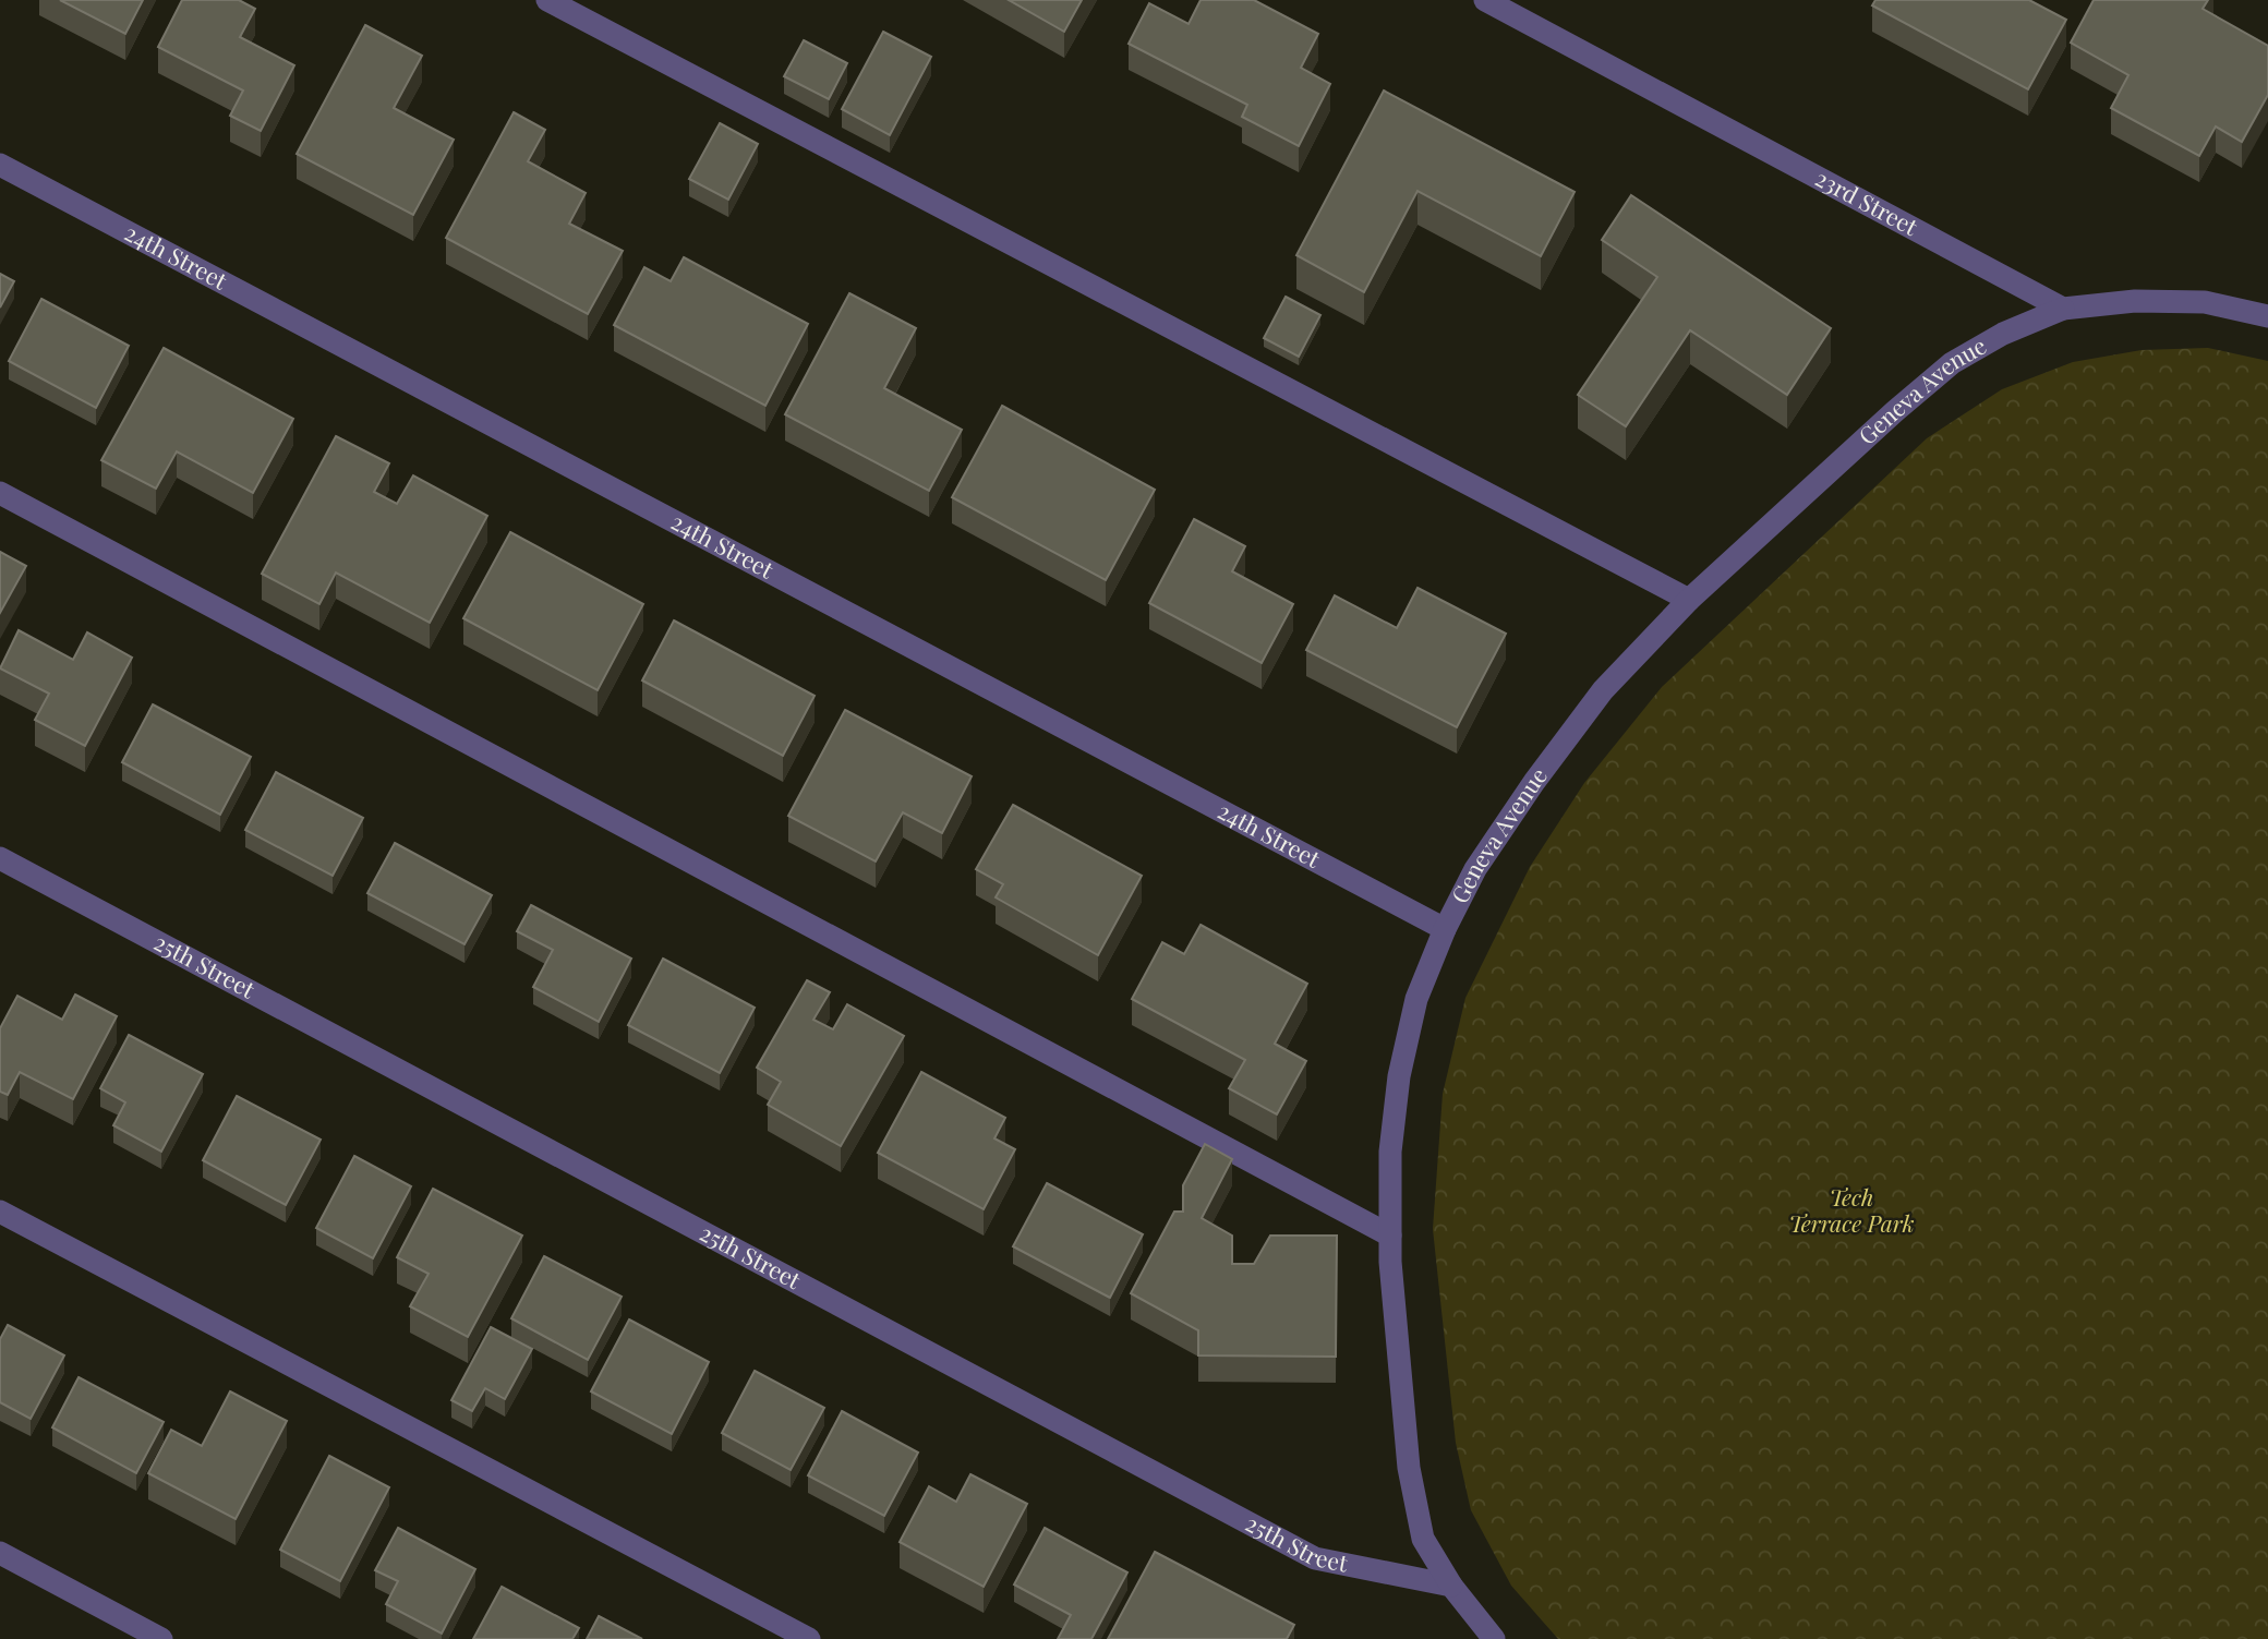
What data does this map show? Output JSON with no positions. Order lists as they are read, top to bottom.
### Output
{
  "streets": {
    "street": [
      "23rd Street",
      "24th Street",
      "Geneva Avenue",
      "25th Street"
    ]
  },
  "crossings": [
    ["23rd Street", "Geneva Avenue"],
    ["24th Street", "Geneva Avenue"],
    ["Geneva Avenue", "25th Street"]
  ],
  "parks": ["Tech Terrace Park"]
}
